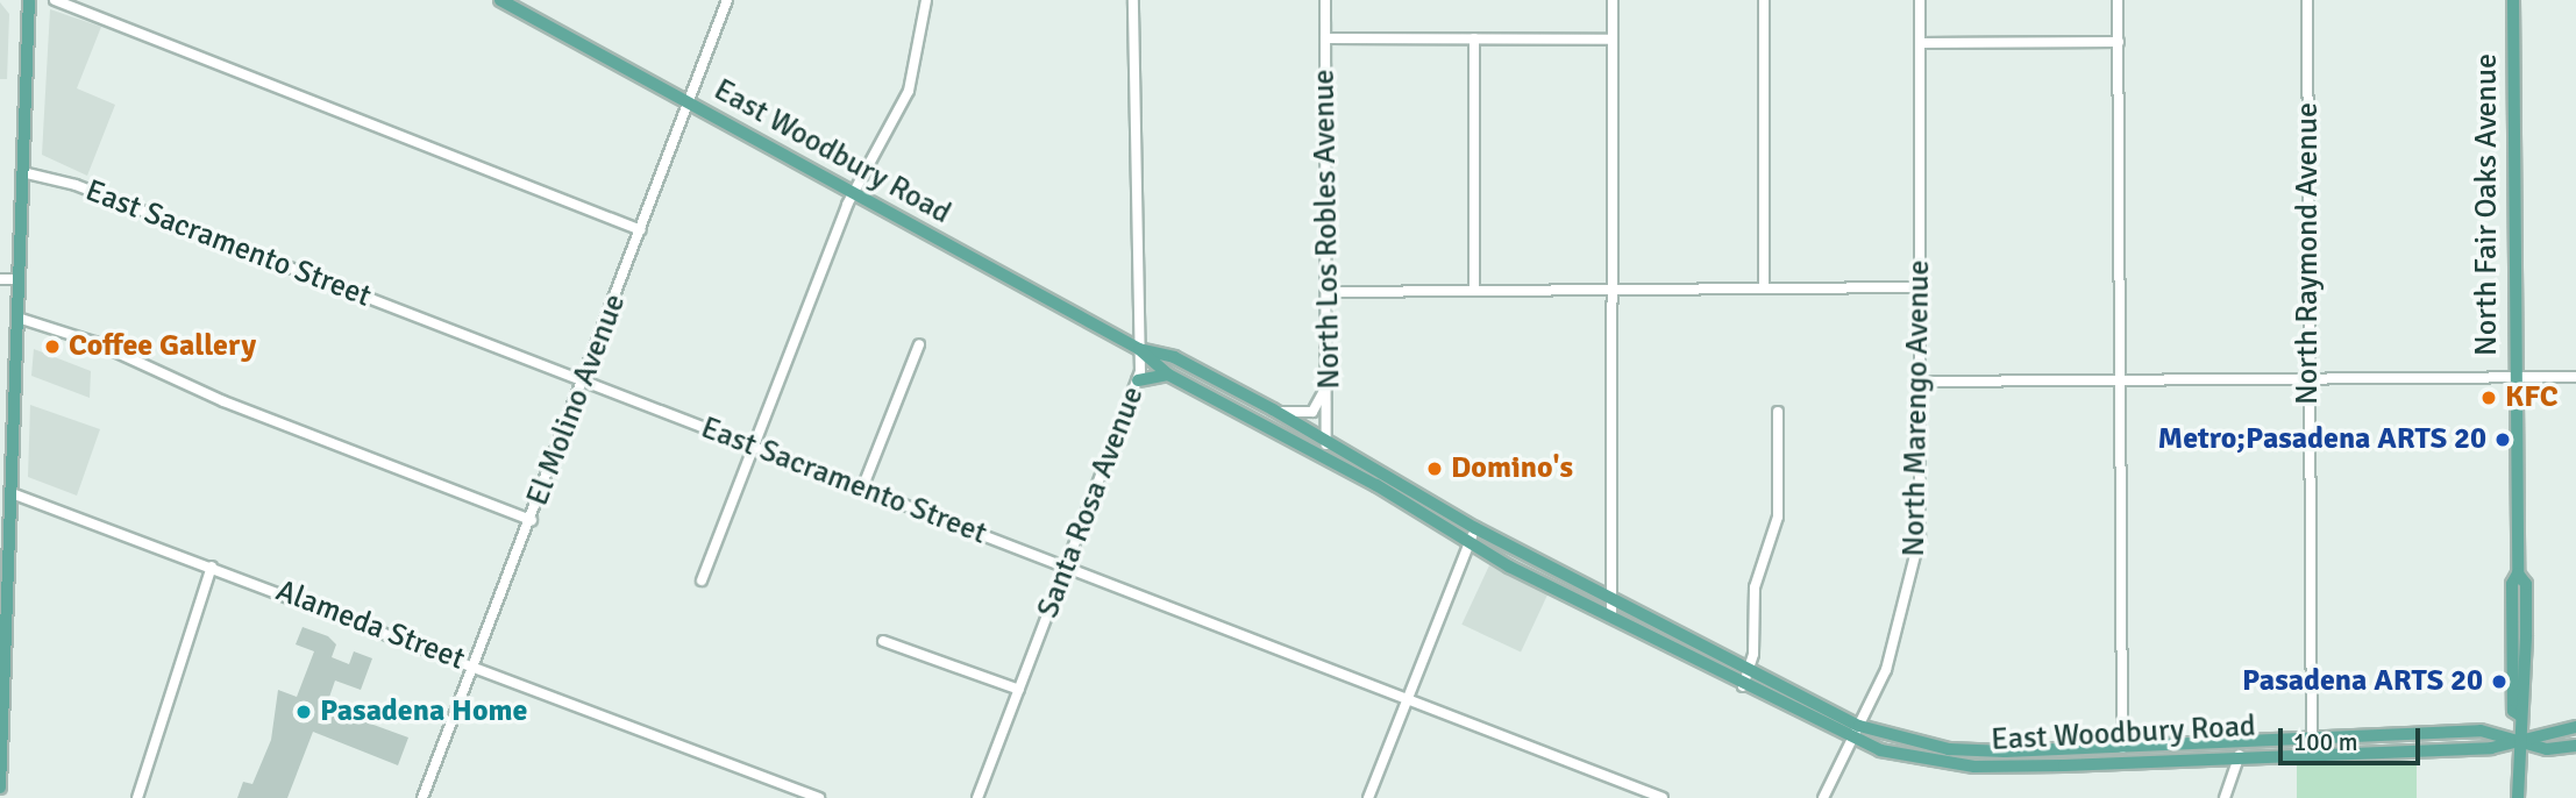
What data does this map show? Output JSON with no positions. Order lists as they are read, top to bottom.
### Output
{
  "streets": {
    "main road": ["East Woodbury Road", "North Fair Oaks Avenue"],
    "street": [
      "North Los Robles Avenue",
      "East Sacramento Street",
      "North Raymond Avenue",
      "El Molino Avenue",
      "North Marengo Avenue",
      "Santa Rosa Avenue",
      "Alameda Street"
    ]
  },
  "crossings": [
    ["East Woodbury Road", "North Fair Oaks Avenue"],
    ["East Woodbury Road", "North Los Robles Avenue"],
    ["East Woodbury Road", "North Raymond Avenue"],
    ["East Woodbury Road", "El Molino Avenue"],
    ["East Woodbury Road", "North Marengo Avenue"],
    ["East Woodbury Road", "Santa Rosa Avenue"],
    ["East Sacramento Street", "El Molino Avenue"],
    ["East Sacramento Street", "Santa Rosa Avenue"],
    ["El Molino Avenue", "Alameda Street"]
  ],
  "places": [
    "Coffee Gallery",
    "KFC",
    "Metro;Pasadena ARTS 20",
    "Domino's",
    "Pasadena ARTS 20",
    "Pasadena Home"
  ],
  "scale_bar": "100 m"
}
